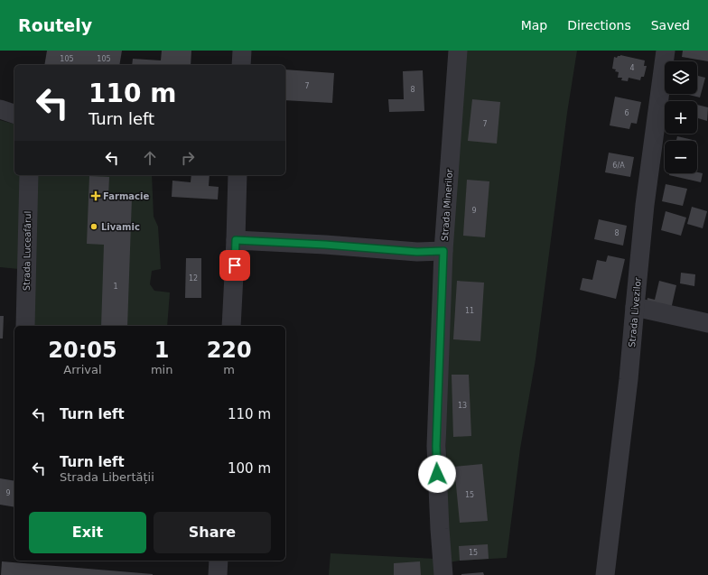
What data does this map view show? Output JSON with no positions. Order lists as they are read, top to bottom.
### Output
{
  "streets": {
    "street": ["Strada Minerilor", "Strada Luceafărul", "Strada Livezilor"]
  },
  "places": {
    "health": ["Farmacie"],
    "other": ["Livamic"]
  },
  "house_numbers": [
    "105",
    "105",
    "4",
    "7",
    "8",
    "6",
    "7",
    "6/A",
    "9",
    "8",
    "12",
    "1",
    "11",
    "13",
    "9",
    "15",
    "15"
  ],
  "page": {
    "header": "Routely",
    "nav": ["Map", "Directions", "Saved"],
    "map_buttons": ["+", "−"],
    "turn": ["110 m", "Turn left"],
    "eta": [
      "20:05",
      "Arrival",
      "1",
      "min",
      "220",
      "m"
    ],
    "list": [
      {
        "name": "Turn left",
        "value": "110 m"
      },
      {
        "name": "Turn left",
        "note": "Strada Libertății",
        "value": "100 m"
      }
    ],
    "buttons": ["Exit", "Share"]
  }
}
